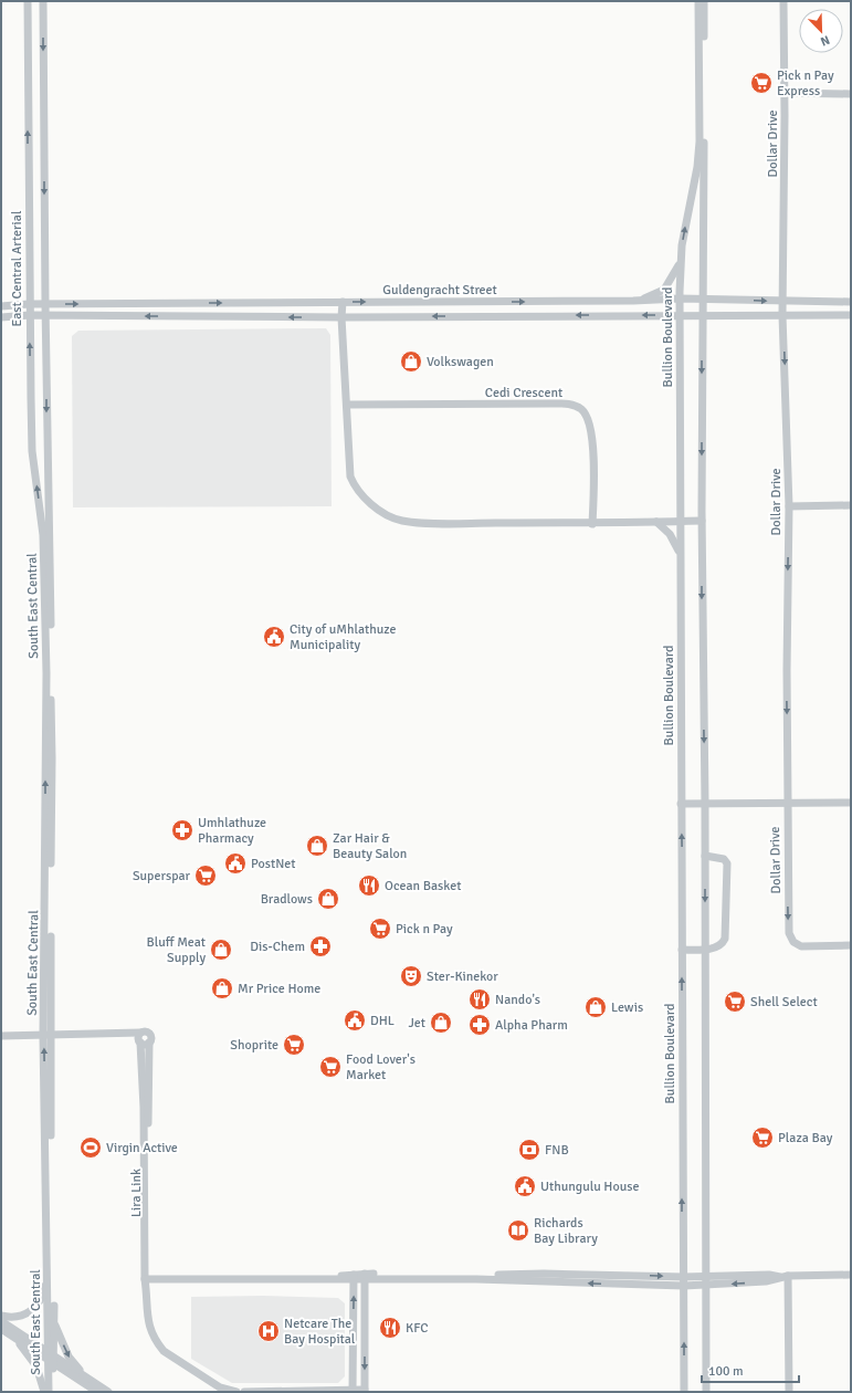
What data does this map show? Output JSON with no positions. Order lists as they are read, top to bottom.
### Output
{
  "streets": {
    "street": [
      "Dollar Drive",
      "East Central Arterial",
      "Guldengracht Street",
      "Bullion Boulevard",
      "Cedi Crescent",
      "South East Central",
      "Lira Link"
    ]
  },
  "crossings": [
    ["Dollar Drive", "Guldengracht Street"],
    ["East Central Arterial", "Guldengracht Street"],
    ["East Central Arterial", "South East Central"],
    ["Guldengracht Street", "Bullion Boulevard"]
  ],
  "one_way": ["Dollar Drive"],
  "places": {
    "supermarket": [
      "Pick n Pay Express",
      "Superspar",
      "Pick n Pay",
      "Shell Select",
      "Shoprite",
      "Food Lover's Market",
      "Plaza Bay"
    ],
    "shop": [
      "Volkswagen",
      "Zar Hair & Beauty Salon",
      "Bradlows",
      "Bluff Meat Supply",
      "Mr Price Home",
      "Lewis",
      "Jet"
    ],
    "public building": [
      "City of uMhlathuze Municipality",
      "PostNet",
      "DHL",
      "Uthungulu House"
    ],
    "pharmacy": ["Umhlathuze Pharmacy", "Dis-Chem", "Alpha Pharm"],
    "restaurant": ["Ocean Basket", "Nando's", "KFC"],
    "theatre": ["Ster-Kinekor"],
    "sports": ["Virgin Active"],
    "bank": ["FNB"],
    "library": ["Richards Bay Library"],
    "hospital": ["Netcare The Bay Hospital"]
  },
  "scale_bar": "100 m",
  "north": "bottom right"
}
